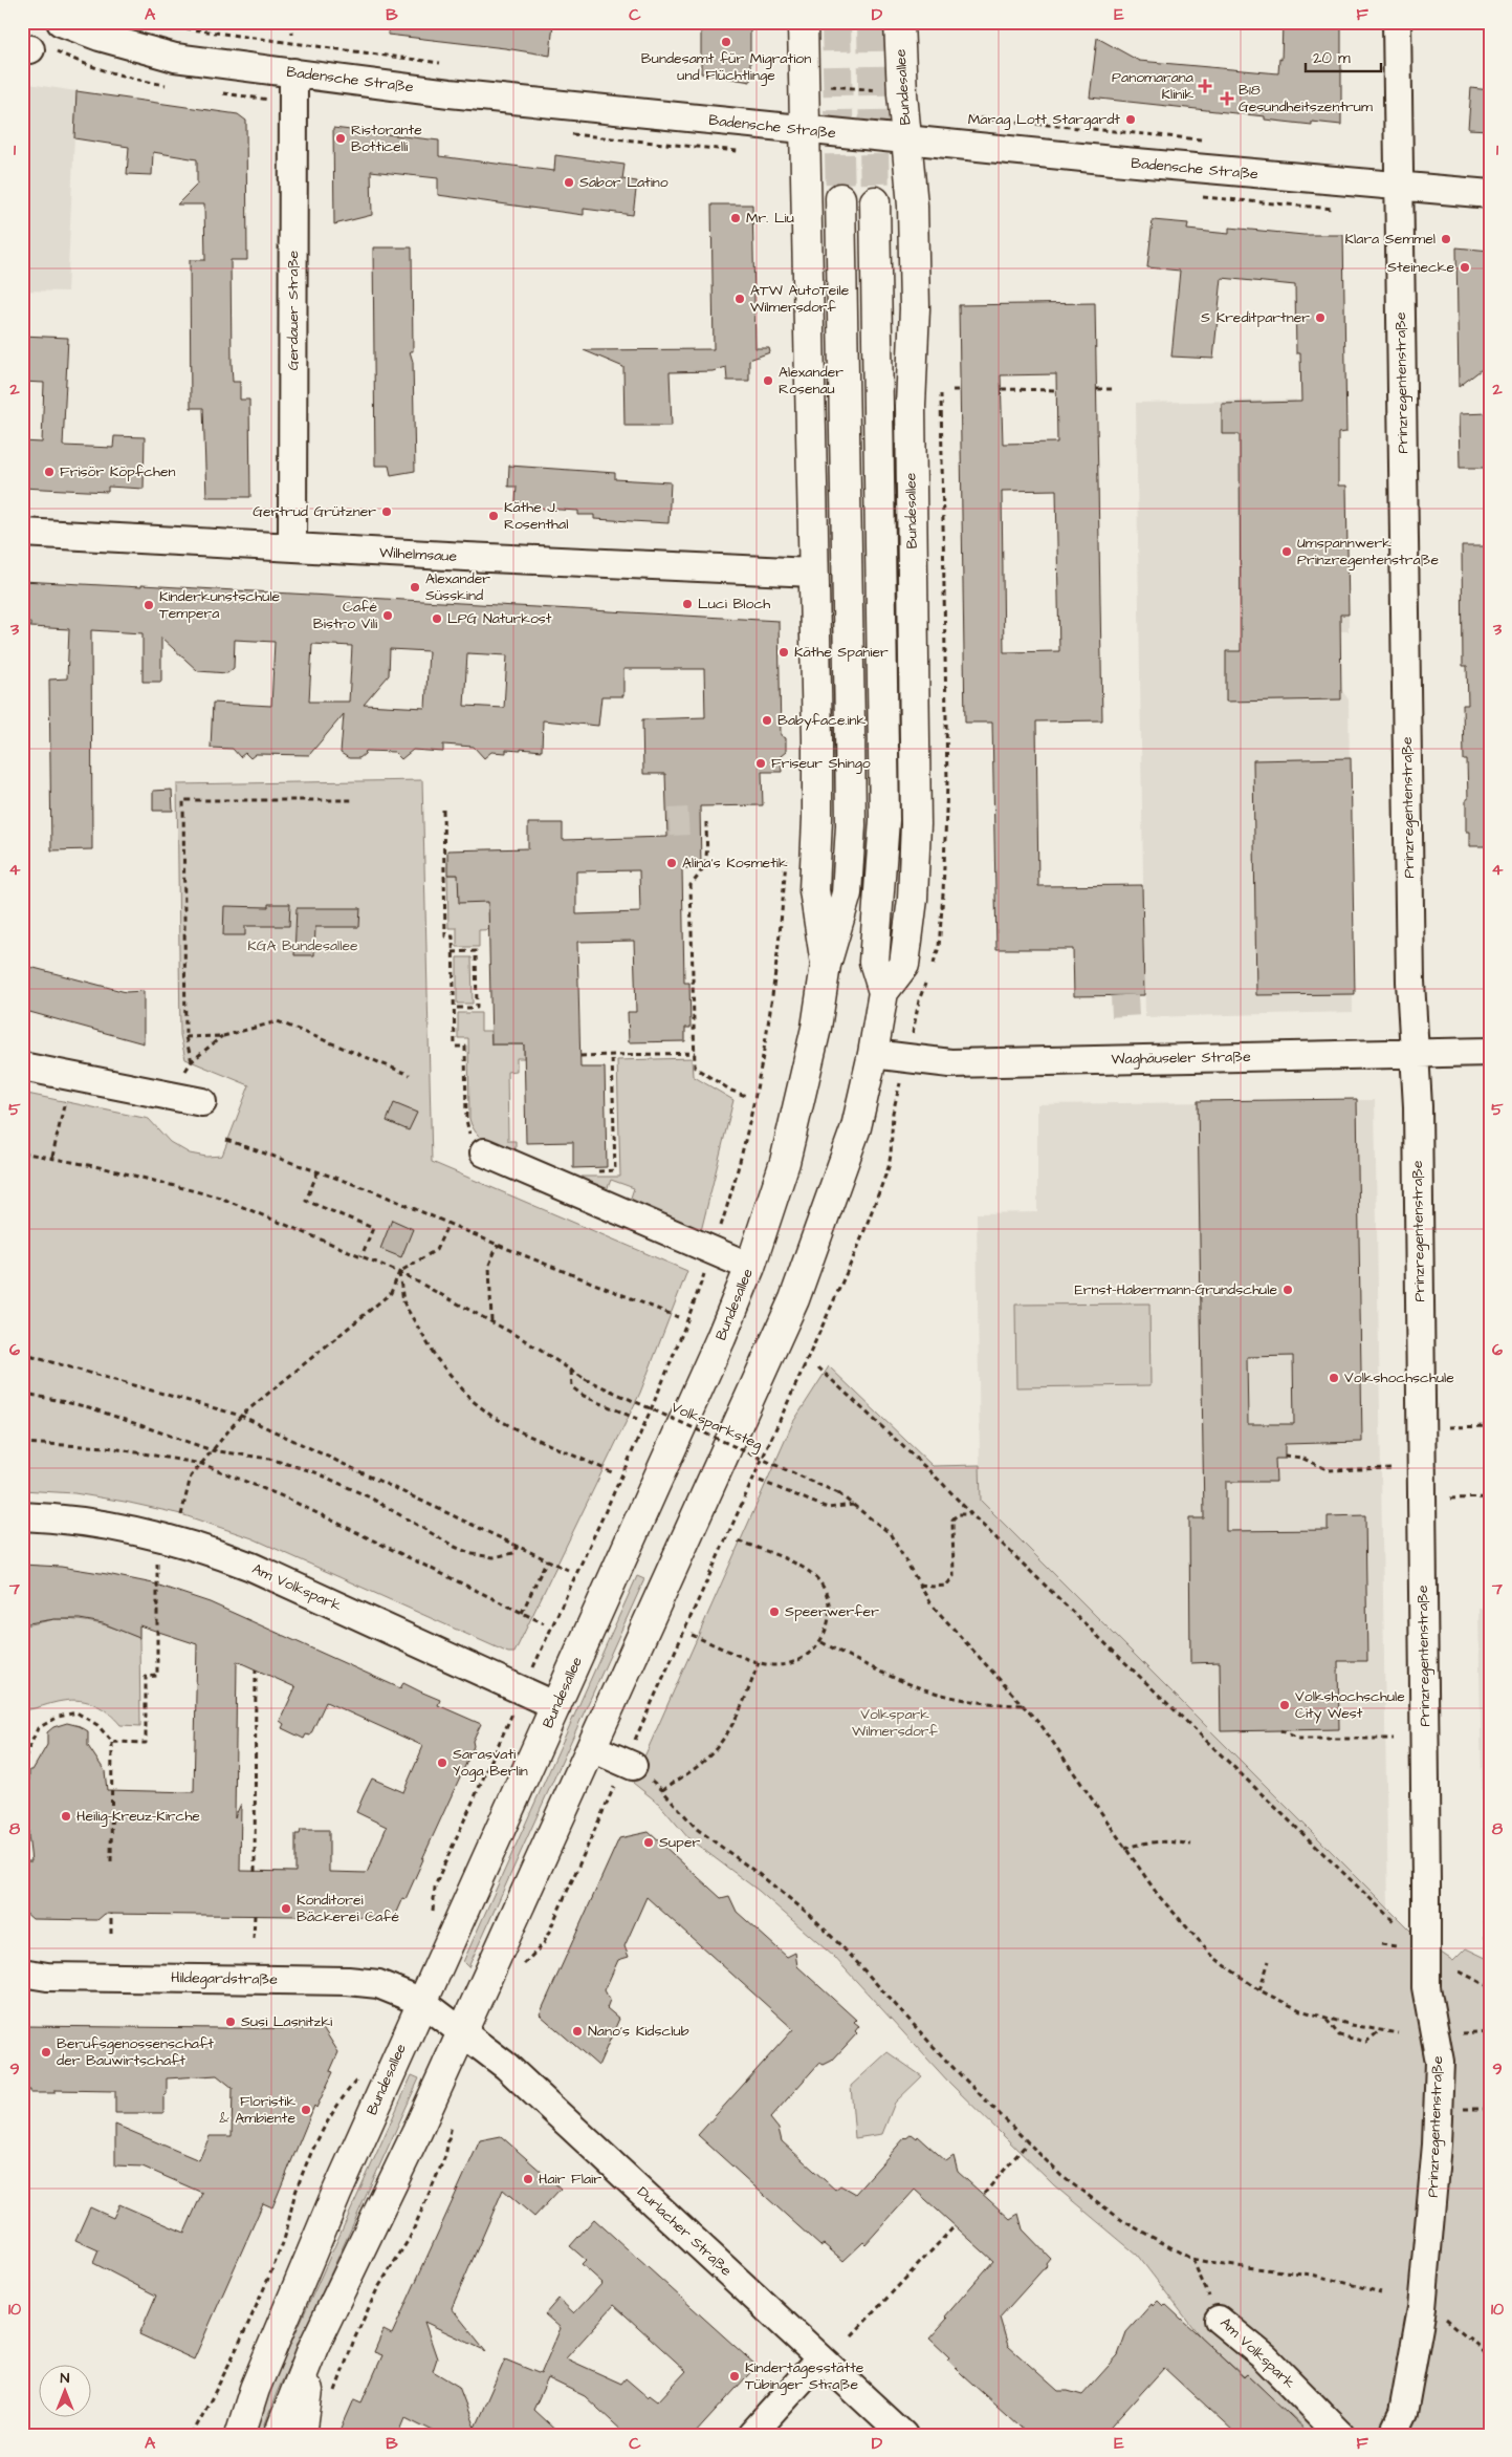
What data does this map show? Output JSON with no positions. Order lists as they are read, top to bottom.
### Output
{
  "streets": {
    "main road": ["Bundesallee"],
    "street": [
      "Badensche Straße",
      "Gerdauer Straße",
      "Prinzregentenstraße",
      "Wilhelmsaue",
      "Waghäuseler Straße",
      "Am Volkspark",
      "Hildegardstraße",
      "Durlacher Straße"
    ],
    "path": ["Volksparksteg"]
  },
  "crossings": [
    ["Badensche Straße", "Bundesallee"],
    ["Badensche Straße", "Gerdauer Straße"],
    ["Badensche Straße", "Prinzregentenstraße"],
    ["Bundesallee", "Wilhelmsaue"],
    ["Bundesallee", "Waghäuseler Straße"],
    ["Bundesallee", "Am Volkspark"],
    ["Bundesallee", "Hildegardstraße"],
    ["Bundesallee", "Durlacher Straße"],
    ["Gerdauer Straße", "Wilhelmsaue"],
    ["Prinzregentenstraße", "Waghäuseler Straße"],
    ["Hildegardstraße", "Durlacher Straße"]
  ],
  "parks": ["KGA Bundesallee", "Volkspark Wilmersdorf"],
  "places": {
    "other": [
      "Bundesamt für Migration und Flüchtlinge",
      "Marag Lott Stargardt",
      "Ristorante Botticelli",
      "Sabor Latino",
      "Mr. Liu",
      "Klara Semmel",
      "Steinecke",
      "ATW AutoTeile Wilmersdorf",
      "S Kreditpartner",
      "Alexander Rosenau",
      "Frisör Köpfchen",
      "Gertrud Grützner",
      "Käthe J. Rosenthal",
      "Umspannwerk Prinzregentenstraße",
      "Alexander Süsskind",
      "Luci Bloch",
      "Kinderkunstschule Tempera",
      "Café Bistro Vili",
      "LPG Naturkost",
      "Käthe Spanier",
      "Babyface.ink",
      "Friseur Shingo",
      "Alina's Kosmetik",
      "Ernst-Habermann-Grundschule",
      "Volkshochschule",
      "Speerwerfer",
      "Volkshochschule City West",
      "Sarasvati Yoga Berlin",
      "Heilig-Kreuz-Kirche",
      "Super",
      "Konditorei Bäckerei Café",
      "Susi Lasnitzki",
      "Nano's Kidsclub",
      "Berufsgenossenschaft der Bauwirtschaft",
      "Floristik & Ambiente",
      "Hair Flair",
      "Kindertagesstätte Tübinger Straße"
    ],
    "health": ["Panomarana Klinik", "B18 Gesundheitszentrum"]
  },
  "scale_bar": "20 m",
  "north": "top",
  "grid": {
    "columns": [
      "A",
      "B",
      "C",
      "D",
      "E",
      "F"
    ],
    "rows": [
      "1",
      "2",
      "3",
      "4",
      "5",
      "6",
      "7",
      "8",
      "9",
      "10"
    ]
  }
}
